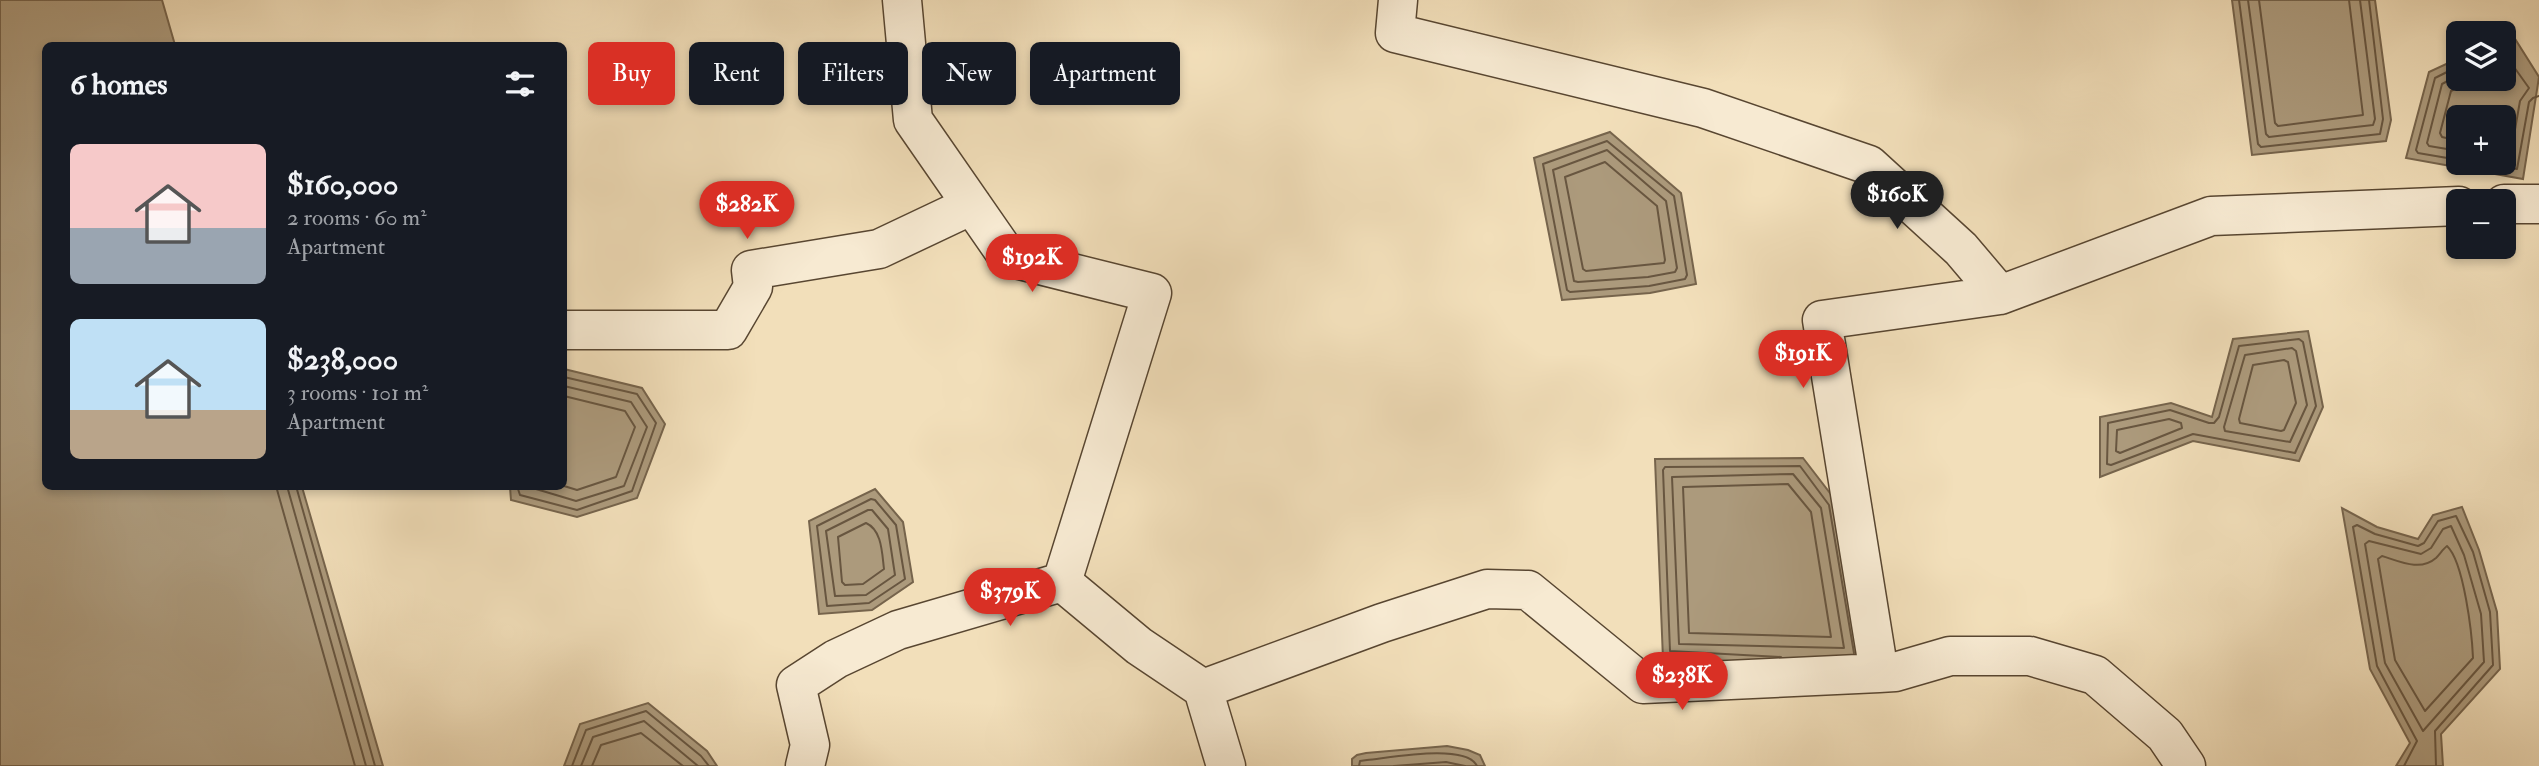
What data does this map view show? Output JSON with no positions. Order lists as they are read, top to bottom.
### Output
{
  "page": {
    "map_buttons": ["+", "−"],
    "chip": [
      "Buy",
      "Rent",
      "Filters",
      "New",
      "Apartment"
    ],
    "heading": "6 homes",
    "list": [
      {
        "name": "$160,000",
        "note": "2 rooms · 60 m² · Apartment"
      },
      {
        "name": "$238,000",
        "note": "3 rooms · 101 m² · Apartment"
      }
    ],
    "price": [
      "$160K",
      "$282K",
      "$192K",
      "$191K",
      "$379K",
      "$238K"
    ]
  }
}
